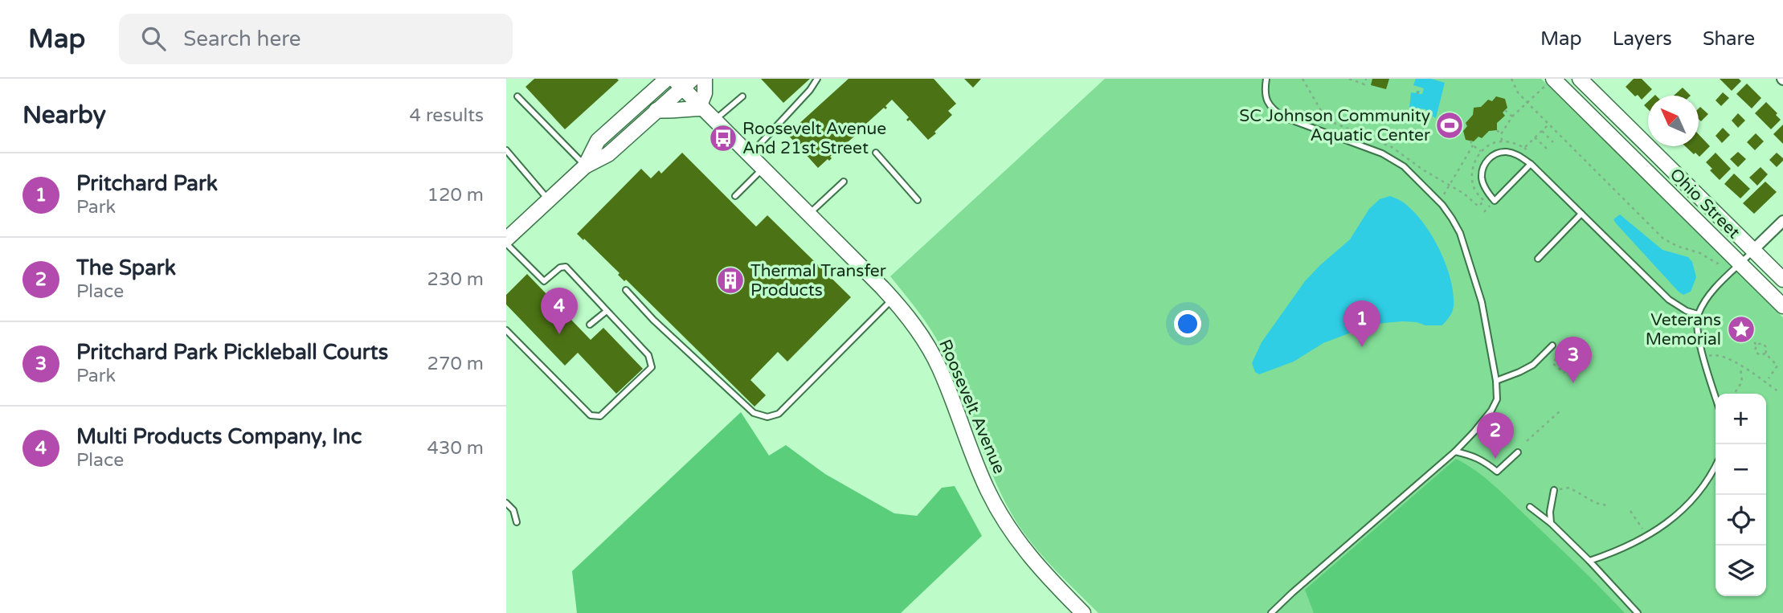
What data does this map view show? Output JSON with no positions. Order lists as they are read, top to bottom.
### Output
{
  "streets": {
    "street": ["Ohio Street", "Roosevelt Avenue"]
  },
  "places": {
    "sports": ["SC Johnson Community Aquatic Center"],
    "bus stop": ["Roosevelt Avenue And 21st Street"],
    "building": ["Thermal Transfer Products"],
    "place": ["Veterans Memorial"]
  },
  "north": "top left",
  "page": {
    "header": "Map",
    "search": "Search here",
    "nav": ["Map", "Layers", "Share"],
    "heading": ["Nearby", "4 results"],
    "list": [
      {
        "mark": "1",
        "name": "Pritchard Park",
        "note": "Park",
        "value": "120 m"
      },
      {
        "mark": "2",
        "name": "The Spark",
        "note": "Place",
        "value": "230 m"
      },
      {
        "mark": "3",
        "name": "Pritchard Park Pickleball Courts",
        "note": "Park",
        "value": "270 m"
      },
      {
        "mark": "4",
        "name": "Multi Products Company, Inc",
        "note": "Place",
        "value": "430 m"
      }
    ],
    "pins": [
      "4",
      "1",
      "3",
      "2"
    ],
    "map_buttons": ["+", "−"]
  }
}
